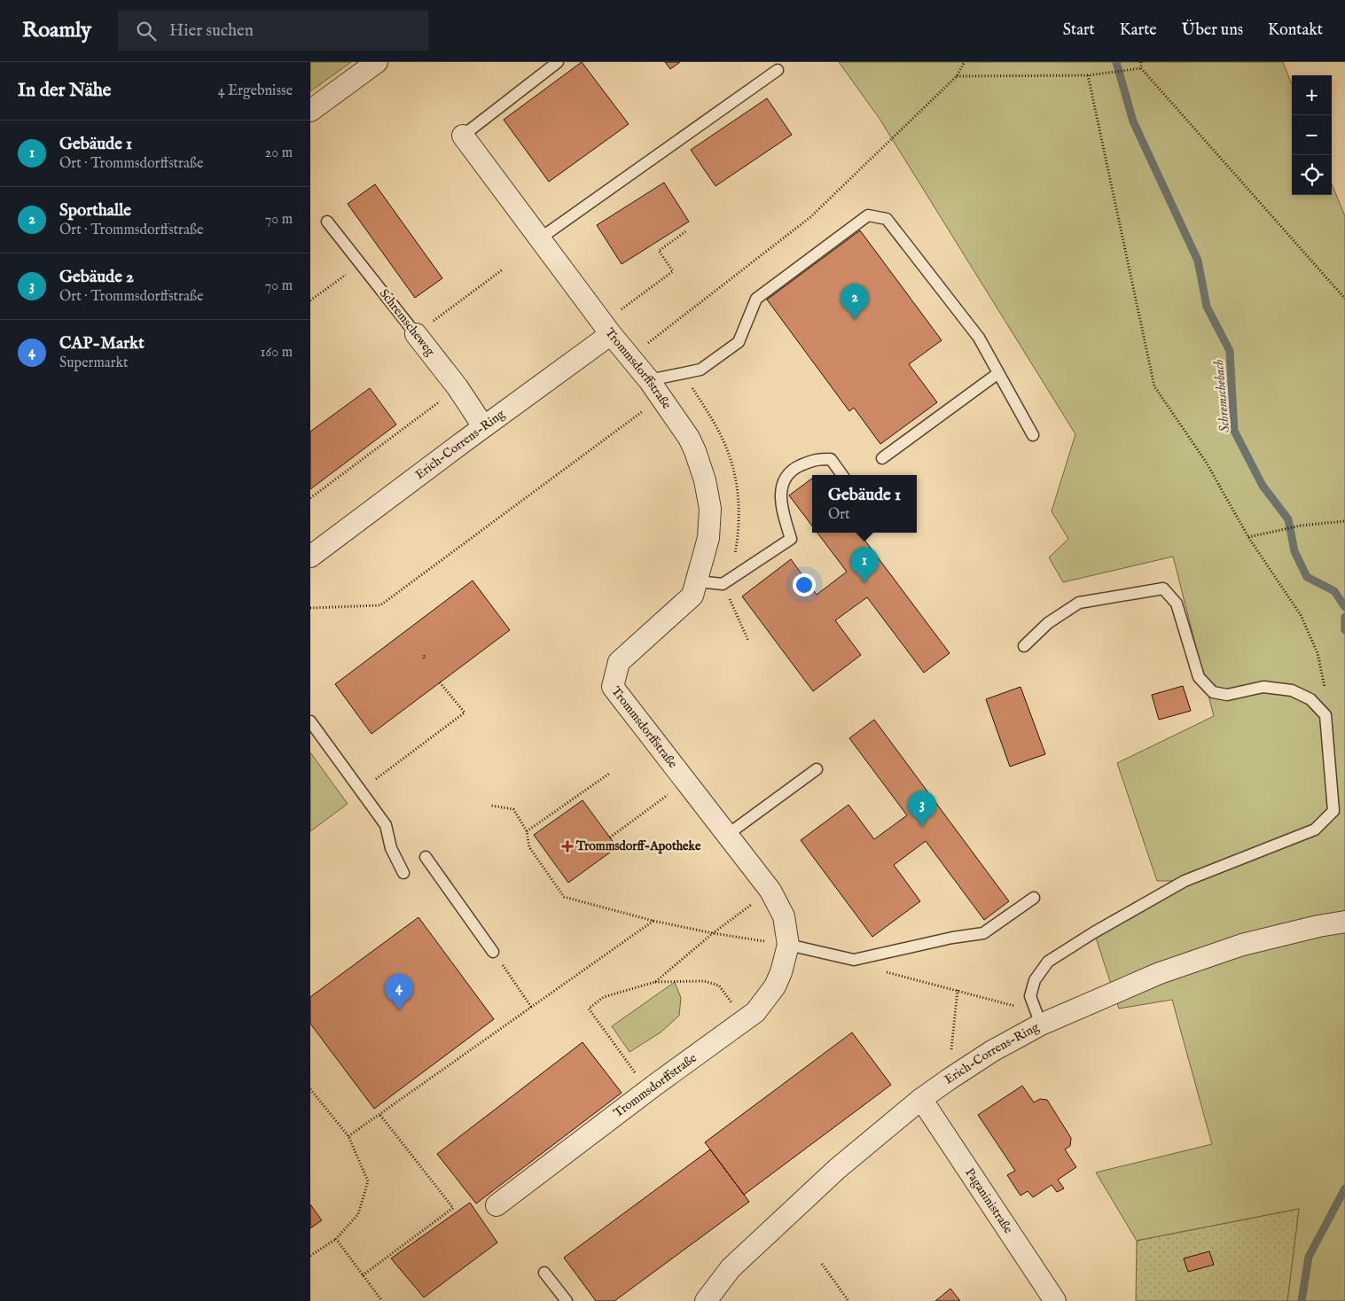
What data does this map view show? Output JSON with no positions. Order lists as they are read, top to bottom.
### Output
{
  "streets": {
    "street": [
      "Schremscheweg",
      "Trommsdorffstraße",
      "Erich-Correns-Ring",
      "Paganinistraße"
    ]
  },
  "crossings": [
    ["Schremscheweg", "Erich-Correns-Ring"],
    ["Trommsdorffstraße", "Erich-Correns-Ring"],
    ["Erich-Correns-Ring", "Paganinistraße"]
  ],
  "water": ["Schremschebach"],
  "places": {
    "health": ["Trommsdorff-Apotheke"]
  },
  "house_numbers": ["2"],
  "page": {
    "header": "Roamly",
    "search": "Hier suchen",
    "nav": [
      "Start",
      "Karte",
      "Über uns",
      "Kontakt"
    ],
    "heading": ["In der Nähe", "4 Ergebnisse"],
    "map_buttons": ["+", "−"],
    "list": [
      {
        "mark": "1",
        "name": "Gebäude 1",
        "note": "Ort · Trommsdorffstraße",
        "value": "20 m"
      },
      {
        "mark": "2",
        "name": "Sporthalle",
        "note": "Ort · Trommsdorffstraße",
        "value": "70 m"
      },
      {
        "mark": "3",
        "name": "Gebäude 2",
        "note": "Ort · Trommsdorffstraße",
        "value": "70 m"
      },
      {
        "mark": "4",
        "name": "CAP-Markt",
        "note": "Supermarkt",
        "value": "160 m"
      }
    ],
    "pins": [
      "2",
      "1",
      "3",
      "4"
    ],
    "popup": ["Gebäude 1", "Ort"]
  }
}
